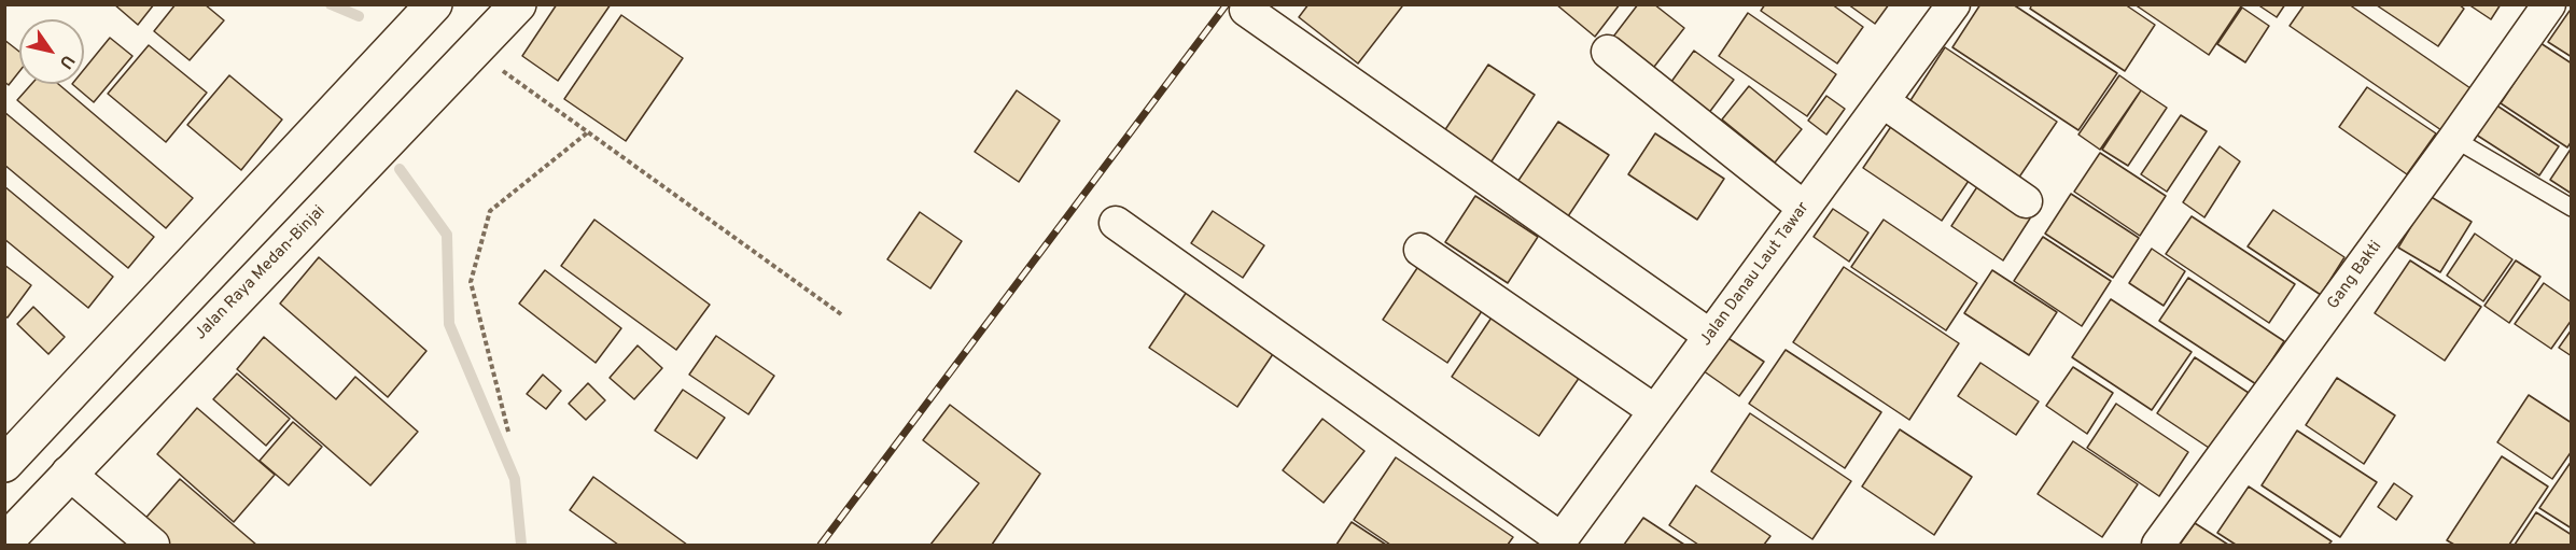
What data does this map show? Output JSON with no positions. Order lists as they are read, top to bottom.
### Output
{
  "streets": {
    "main road": ["Jalan Raya Medan-Binjai"],
    "street": ["Jalan Danau Laut Tawar", "Gang Bakti"]
  },
  "north": "bottom right"
}
